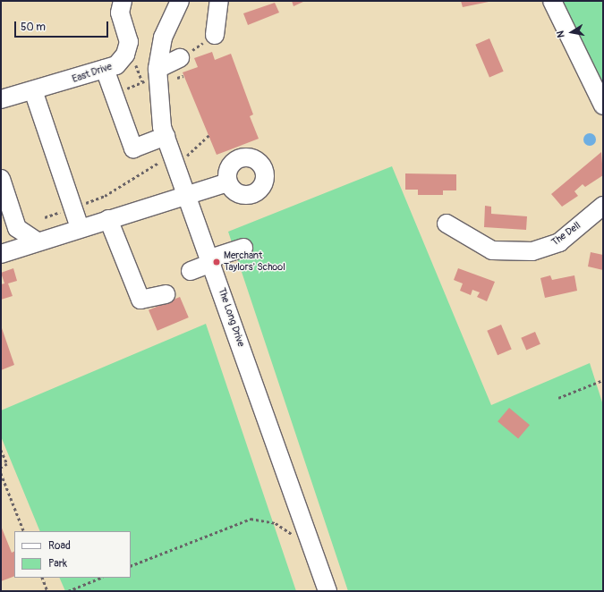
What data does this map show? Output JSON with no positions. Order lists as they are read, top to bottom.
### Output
{
  "streets": {
    "street": ["East Drive", "The Dell", "The Long Drive"]
  },
  "places": ["Merchant Taylors' School"],
  "legend": ["Road", "Park"],
  "scale_bar": "50 m",
  "north": "left"
}
